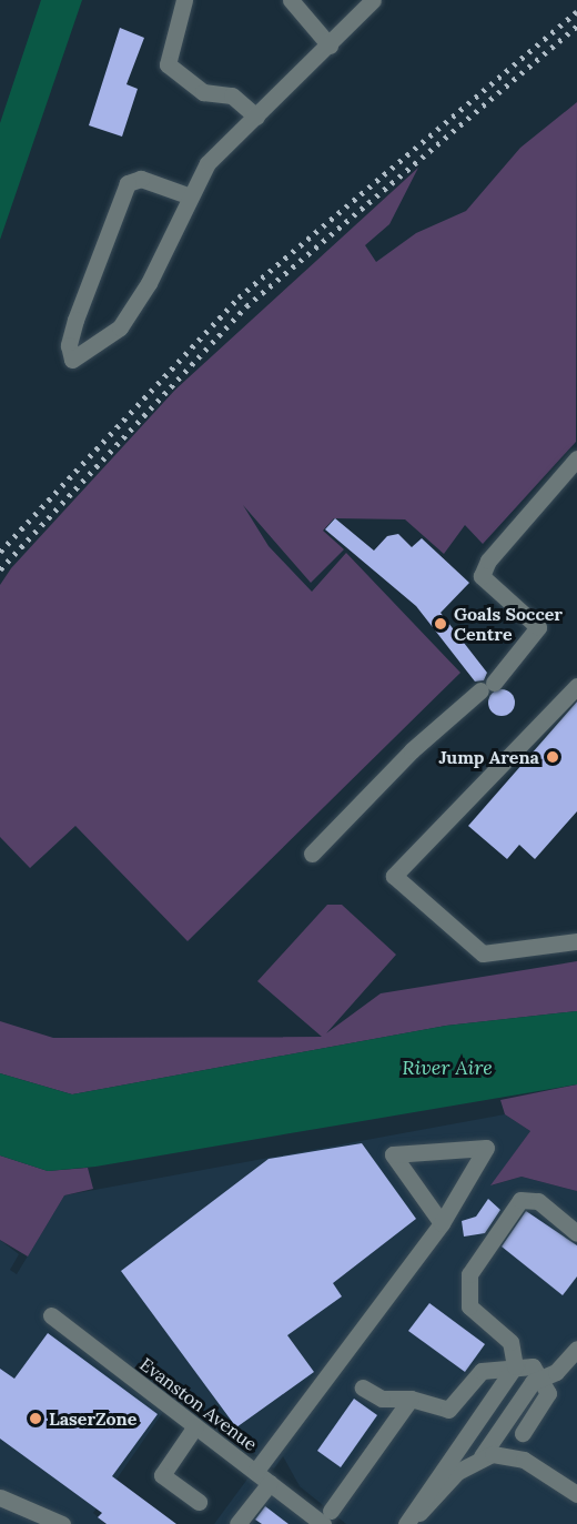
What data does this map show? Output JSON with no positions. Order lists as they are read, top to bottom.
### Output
{
  "streets": {
    "street": ["Evanston Avenue"]
  },
  "water": ["River Aire"],
  "places": ["Goals Soccer Centre", "Jump Arena", "LaserZone"]
}
